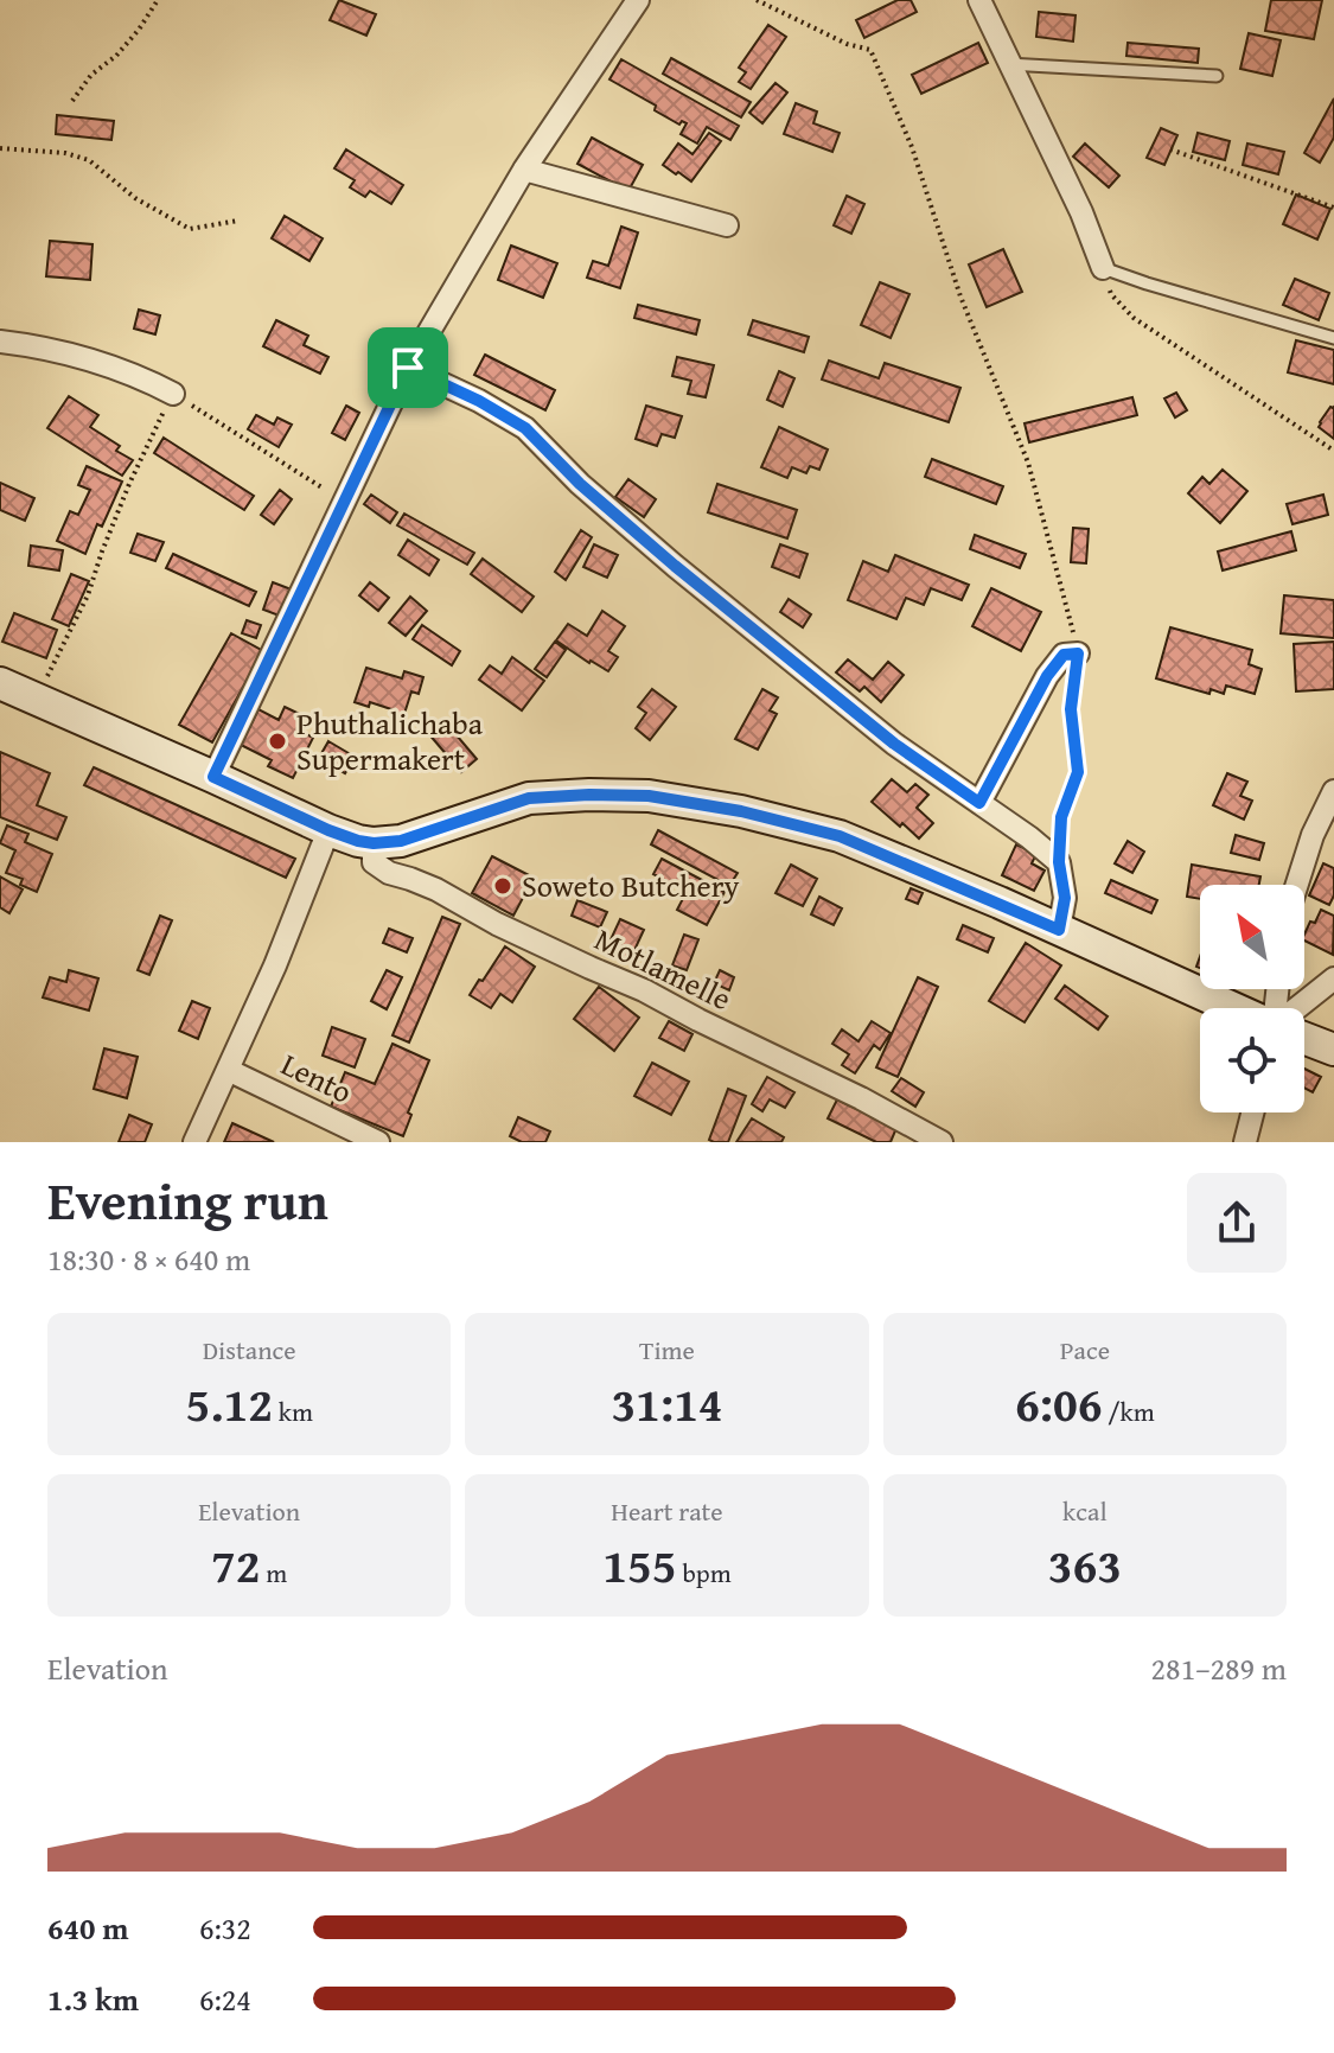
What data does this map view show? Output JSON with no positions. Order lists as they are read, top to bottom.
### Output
{
  "streets": {
    "street": ["Motlamelle", "Lento"]
  },
  "places": ["Phuthalichaba Supermakert", "Soweto Butchery"],
  "north": "top left",
  "page": {
    "heading": ["Evening run", "18:30 · 8 × 640 m"],
    "stats": [
      ["Distance", "5.12 km"],
      ["Time", "31:14"],
      ["Pace", "6:06 /km"],
      ["Elevation", "72 m"],
      ["Heart rate", "155 bpm"],
      ["kcal", "363"]
    ],
    "chart": ["Elevation", "281–289 m"],
    "list": [
      {
        "name": "640 m",
        "note": "6:32"
      },
      {
        "name": "1.3 km",
        "note": "6:24"
      }
    ]
  }
}
